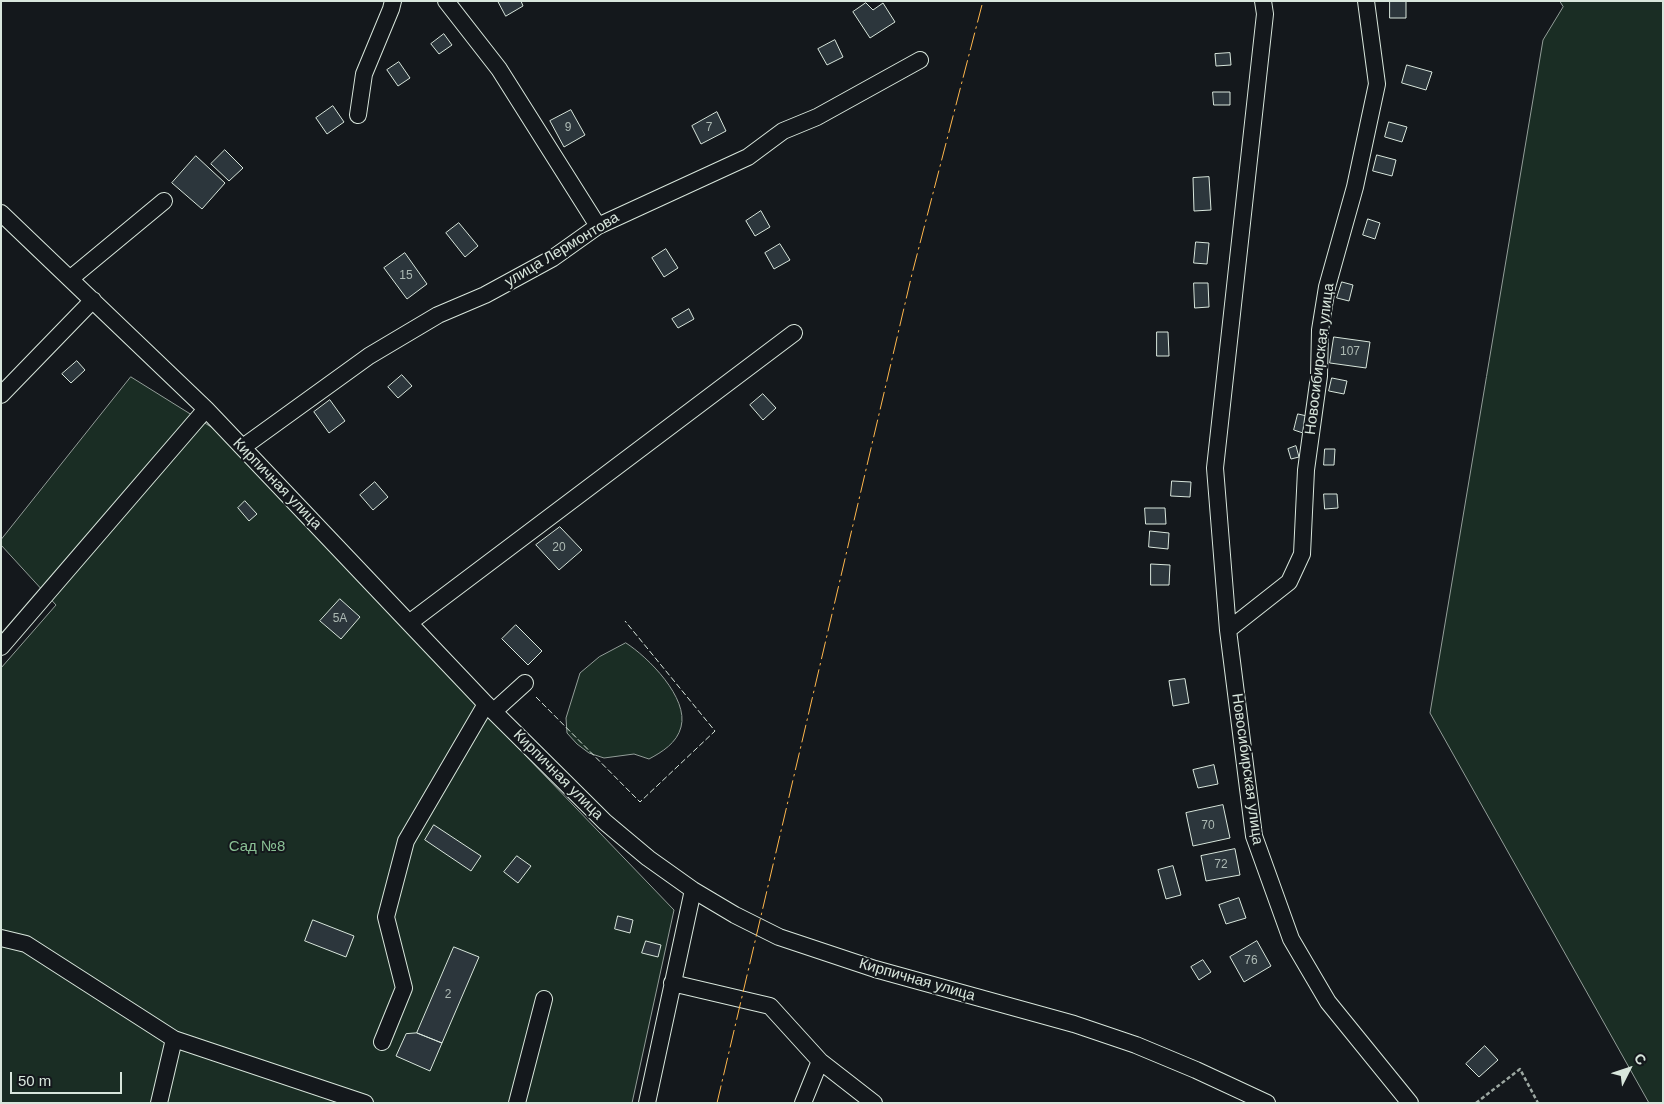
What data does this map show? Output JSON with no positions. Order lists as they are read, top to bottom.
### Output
{
  "streets": {
    "street": ["улица Лермонтова", "Новосибирская улица", "Кирпичная улица"]
  },
  "crossings": [
    ["улица Лермонтова", "Кирпичная улица"]
  ],
  "parks": ["Сад №8"],
  "house_numbers": [
    "9",
    "7",
    "15",
    "107",
    "20",
    "5А",
    "70",
    "72",
    "76",
    "2"
  ],
  "scale_bar": "50 m",
  "north": "top right"
}
